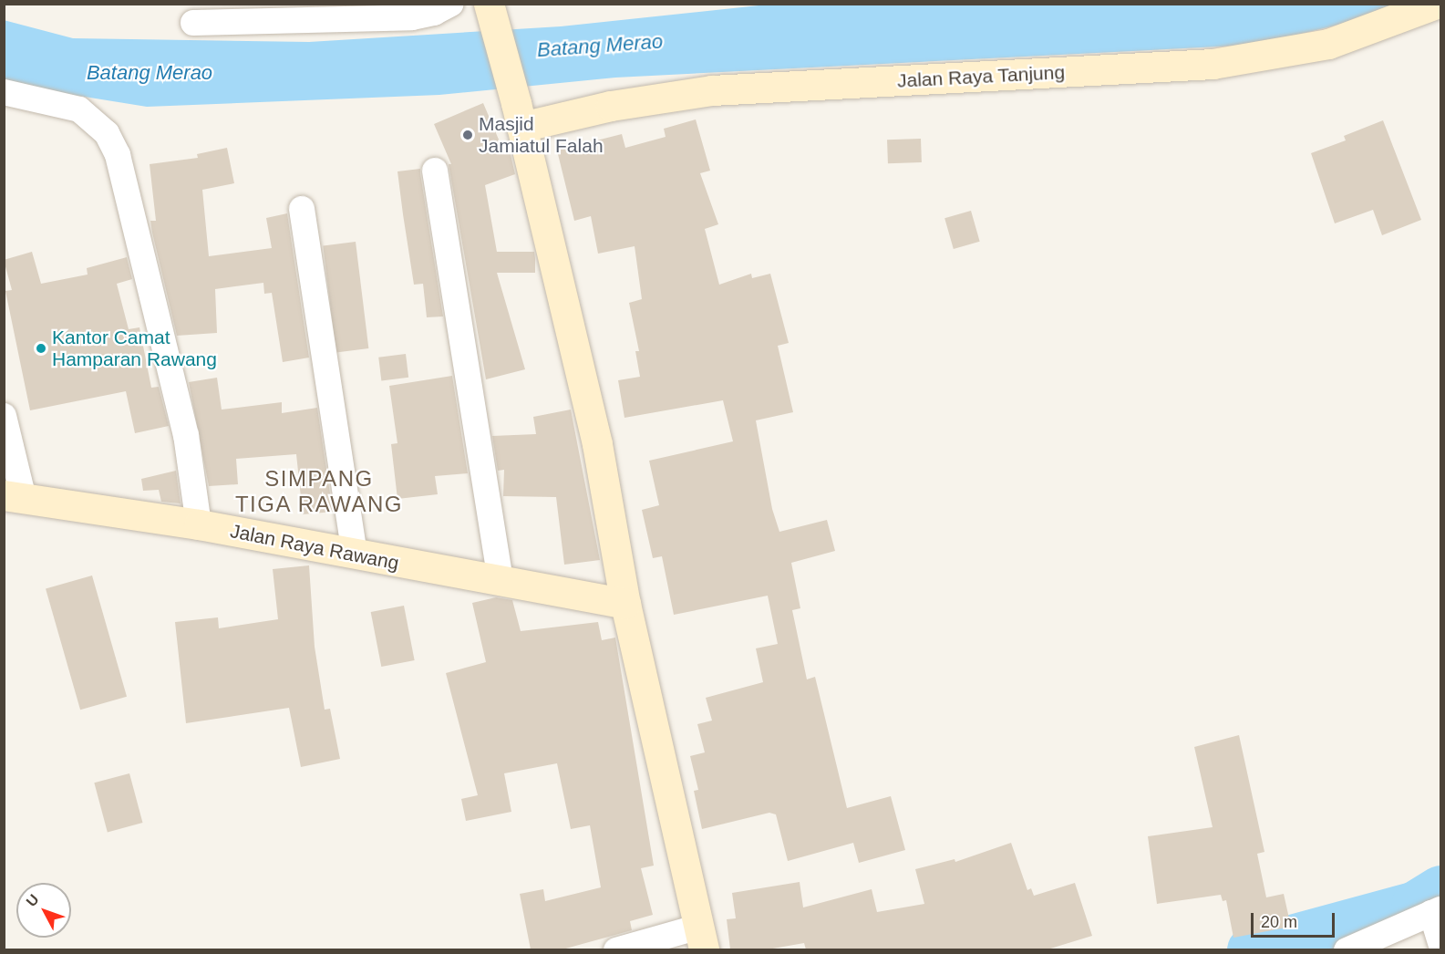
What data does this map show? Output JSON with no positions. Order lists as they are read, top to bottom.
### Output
{
  "streets": {
    "main road": ["Jalan Raya Tanjung", "Jalan Raya Rawang"]
  },
  "districts": ["SIMPANG TIGA RAWANG"],
  "water": ["Batang Merao"],
  "places": ["Masjid Jamiatul Falah", "Kantor Camat Hamparan Rawang"],
  "scale_bar": "20 m",
  "north": "top left"
}
